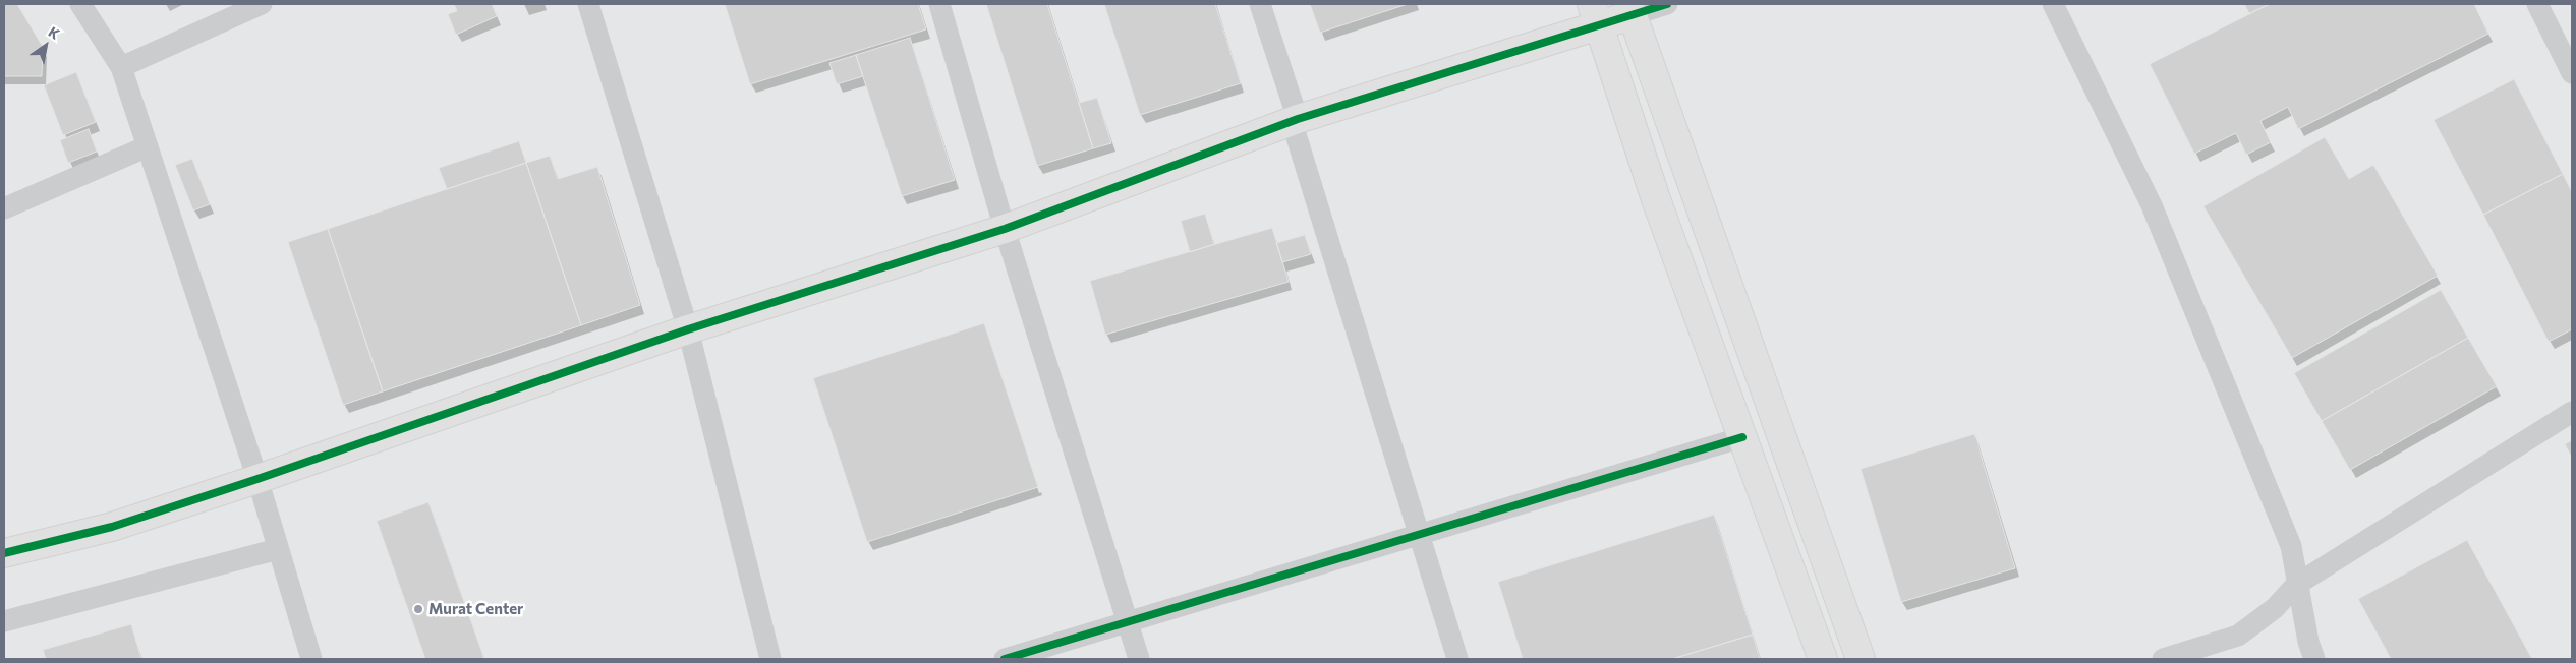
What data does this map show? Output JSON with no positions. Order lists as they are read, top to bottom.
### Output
{
  "places": ["Murat Center"],
  "north": "top right"
}
